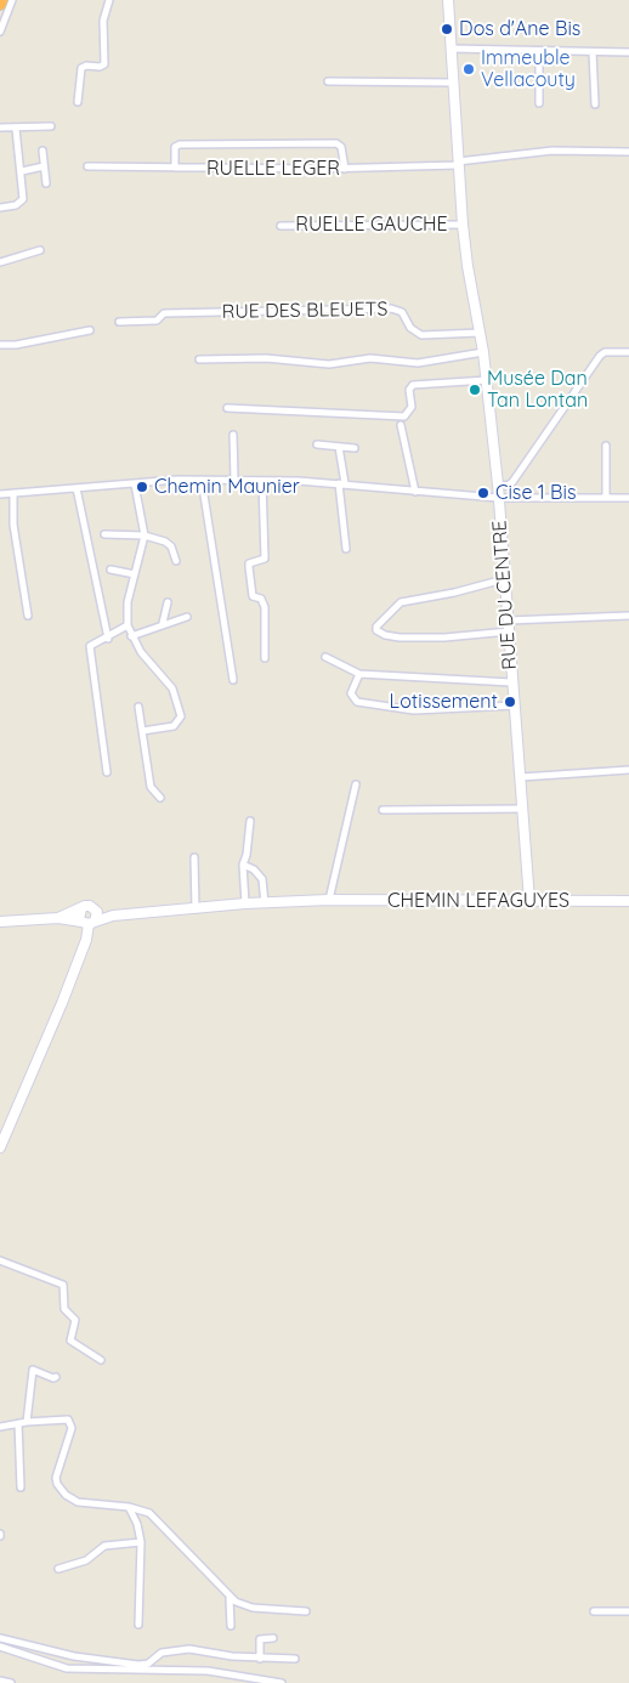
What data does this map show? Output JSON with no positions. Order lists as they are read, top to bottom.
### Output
{
  "streets": {
    "main road": ["RUE DU CENTRE", "CHEMIN LEFAGUYES"],
    "street": ["RUELLE LEGER", "RUELLE GAUCHE", "RUE DES BLEUETS"]
  },
  "crossings": [
    ["RUELLE LEGER", "RUE DU CENTRE"],
    ["RUELLE GAUCHE", "RUE DU CENTRE"],
    ["RUE DES BLEUETS", "RUE DU CENTRE"],
    ["RUE DU CENTRE", "CHEMIN LEFAGUYES"]
  ],
  "places": [
    "Dos d'Ane Bis",
    "Immeuble Vellacouty",
    "Musée Dan Tan Lontan",
    "Chemin Maunier",
    "Cise 1 Bis",
    "Lotissement"
  ]
}
